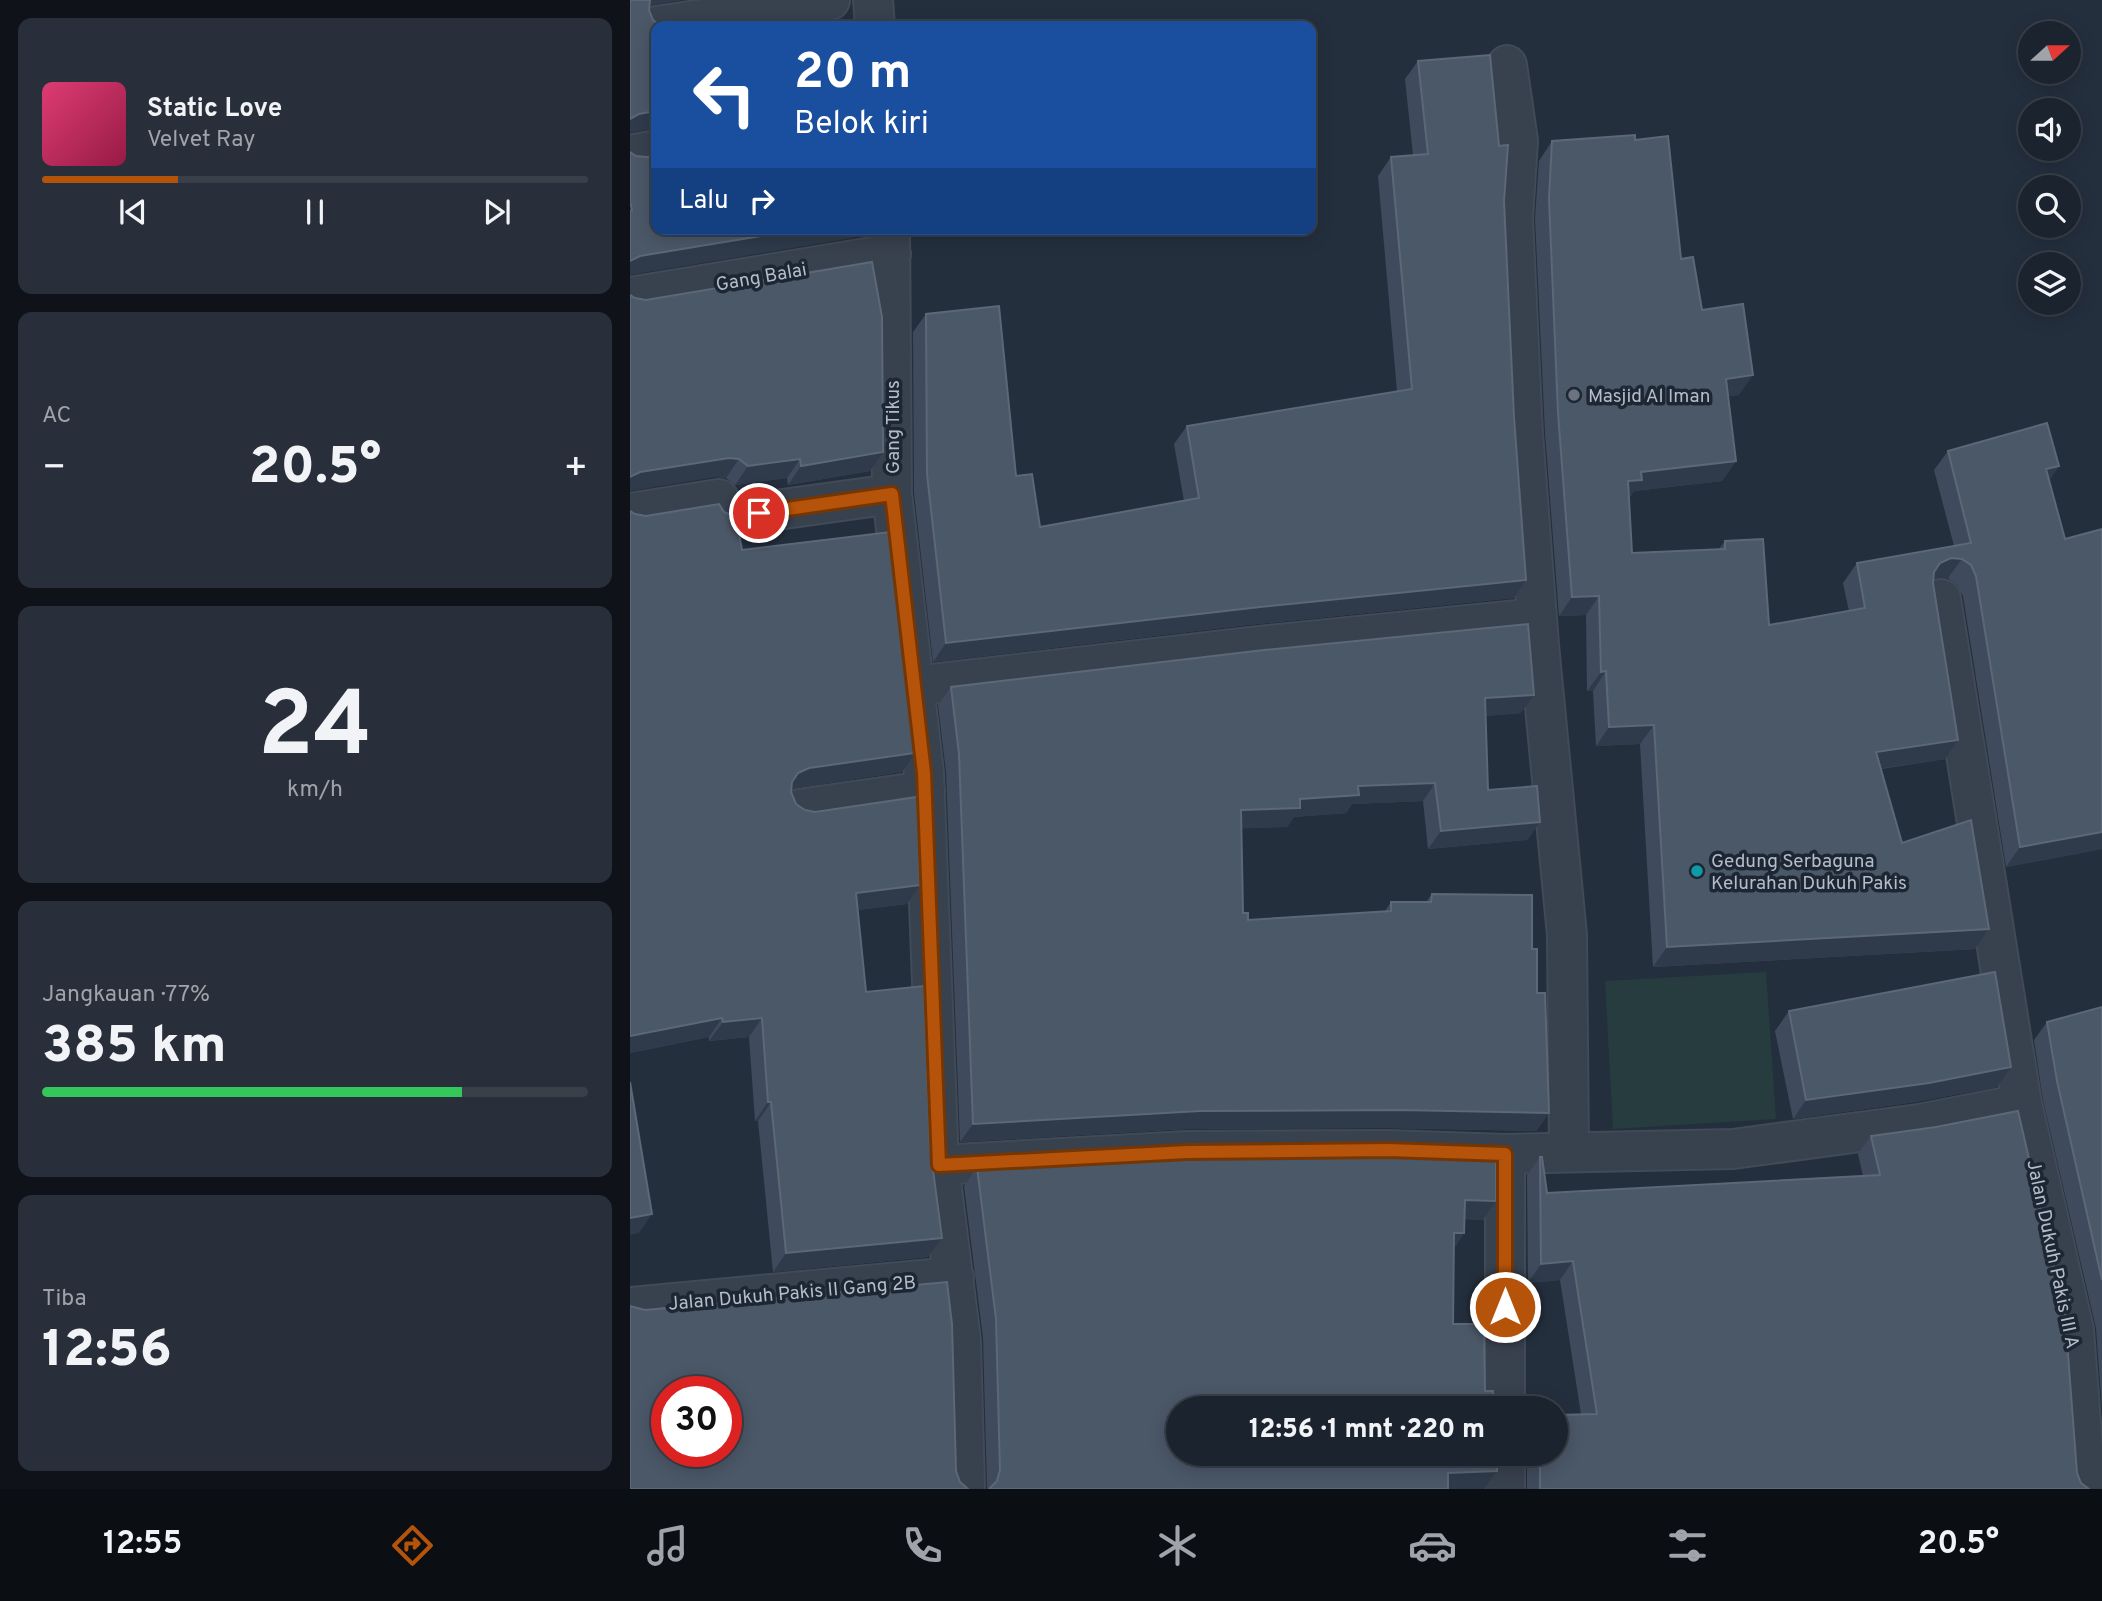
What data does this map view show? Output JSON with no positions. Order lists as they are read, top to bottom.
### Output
{
  "streets": {
    "street": [
      "Gang Balai",
      "Gang Tikus",
      "Jalan Dukuh Pakis III A",
      "Jalan Dukuh Pakis II Gang 2B"
    ]
  },
  "crossings": [
    ["Gang Balai", "Gang Tikus"],
    ["Gang Tikus", "Jalan Dukuh Pakis II Gang 2B"]
  ],
  "places": ["Masjid Al Iman", "Gedung Serbaguna Kelurahan Dukuh Pakis"],
  "north": "right",
  "page": {
    "turn": ["20 m", "Belok kiri"],
    "song": ["Static Love", "Velvet Ray"],
    "then": "Lalu",
    "tile": [
      "AC",
      ["24", "km/h"],
      ["Jangkauan · 77%", "385 km"],
      ["Tiba", "12:56"]
    ],
    "heat": ["−", "20.5°", "+"],
    "limit": "30",
    "trip": "12:56 · 1 mnt · 220 m",
    "tabs": ["12:55", "20.5°"]
  }
}
